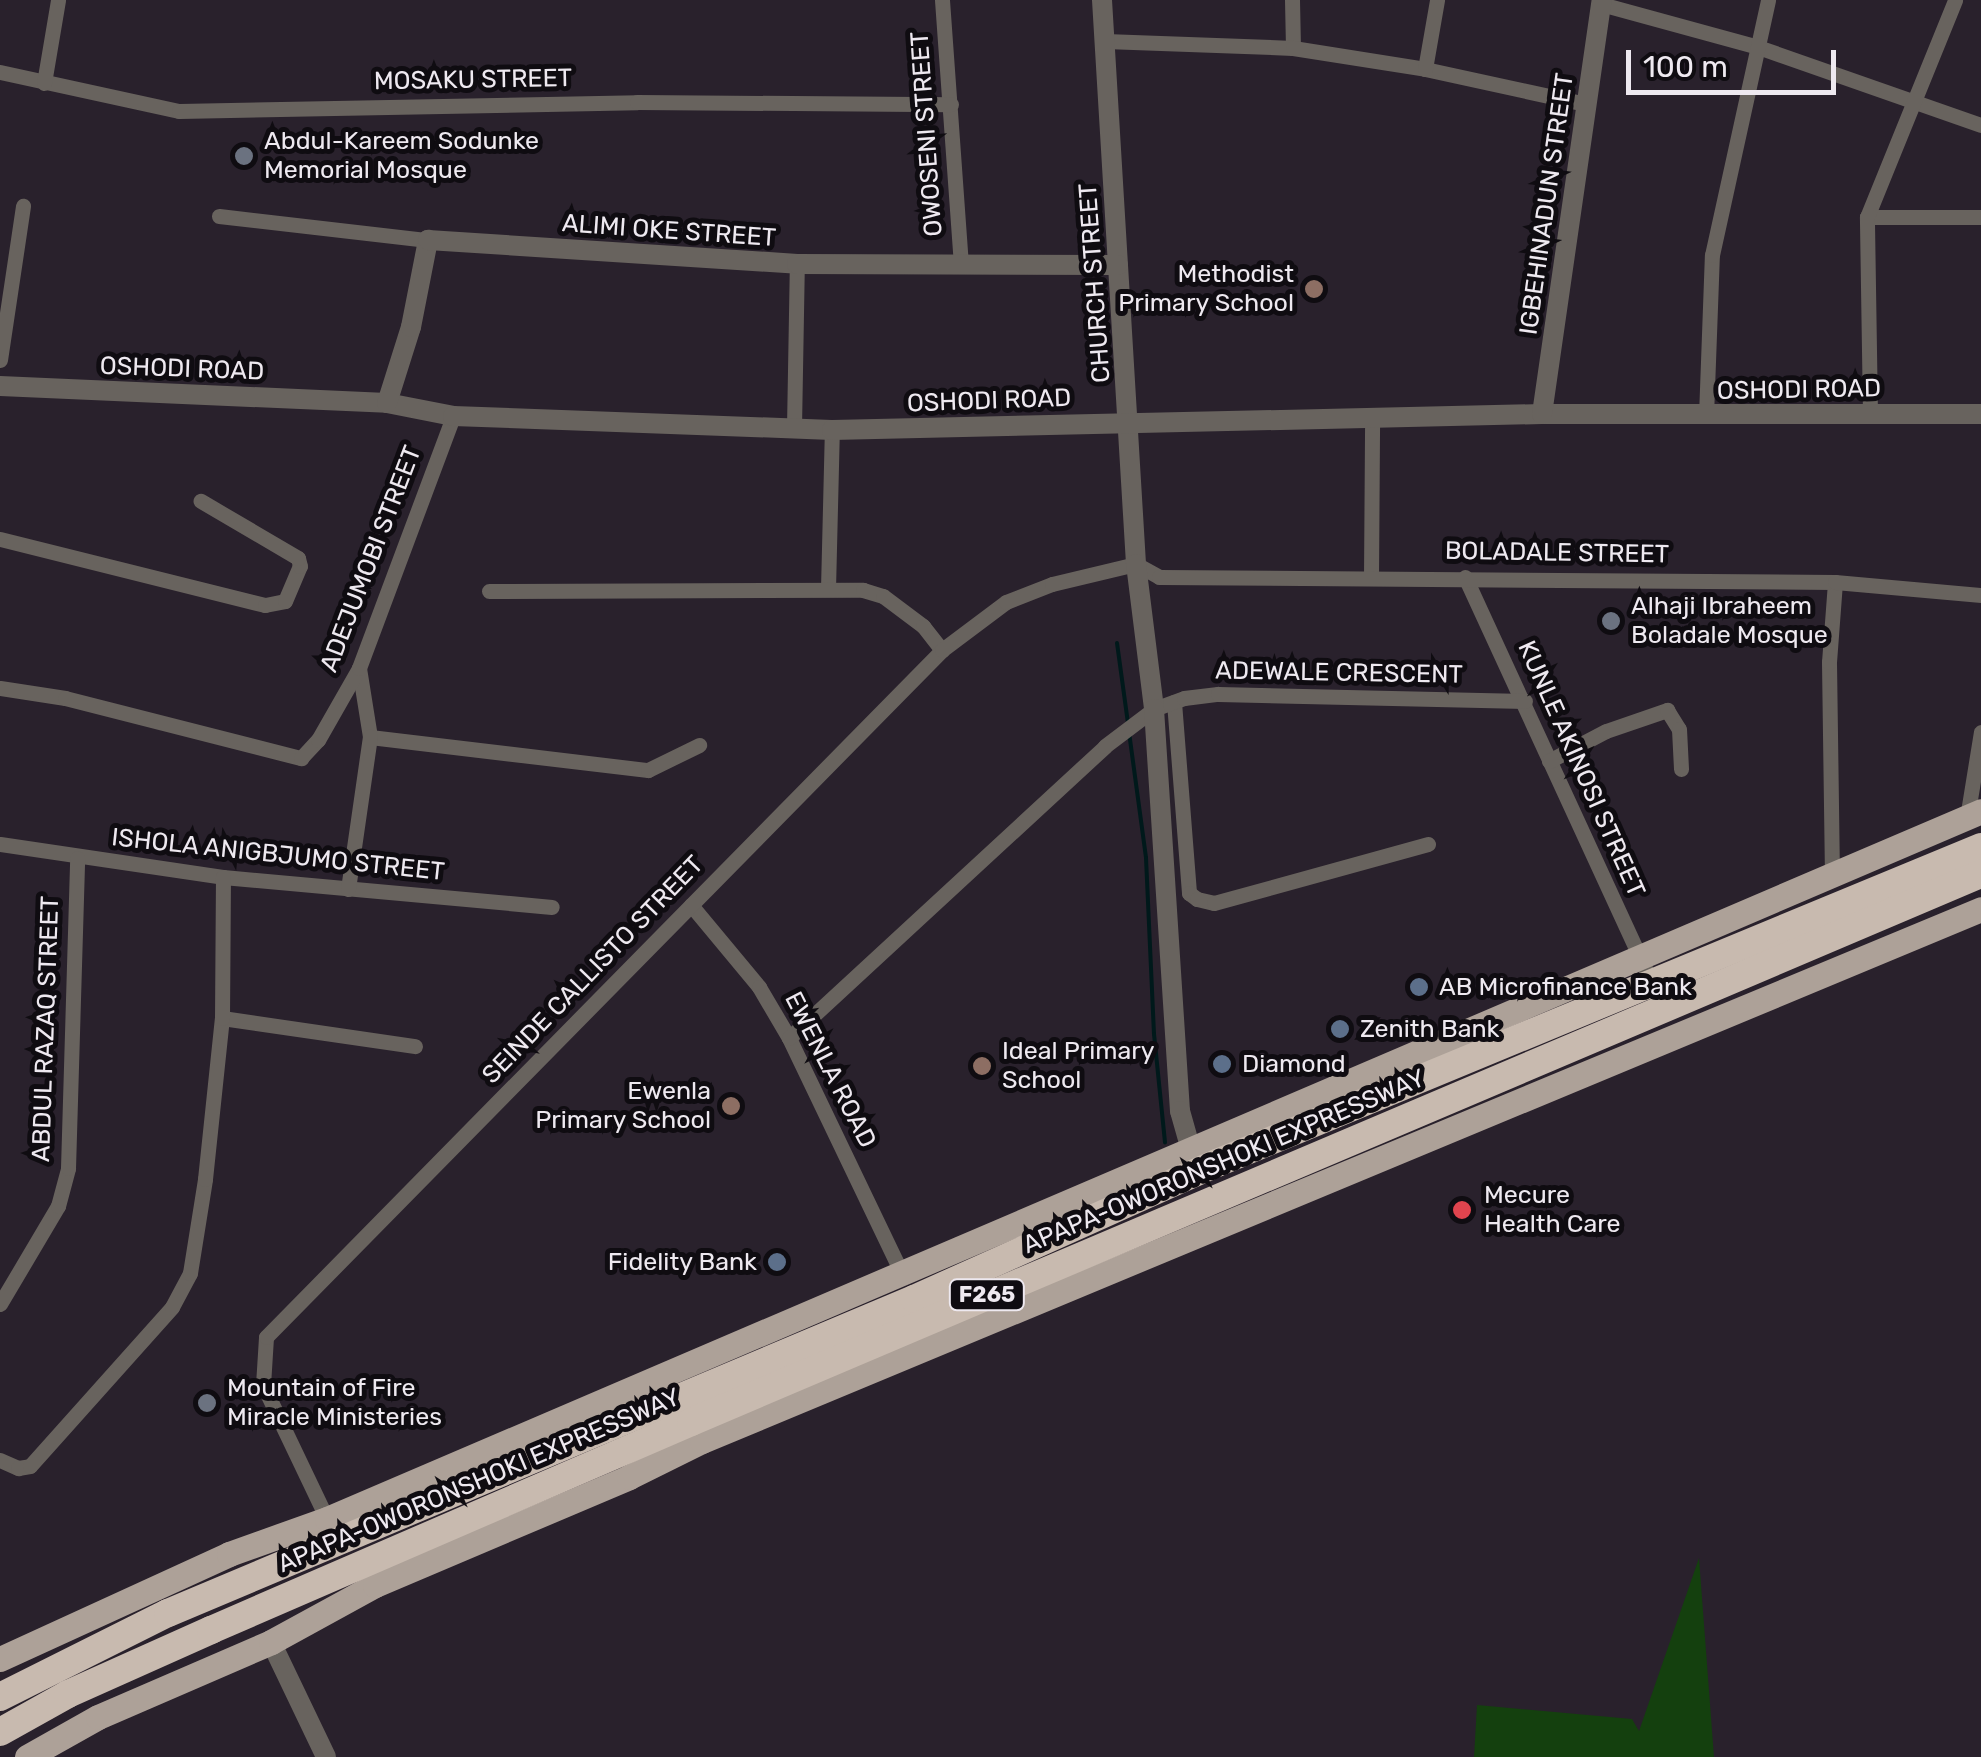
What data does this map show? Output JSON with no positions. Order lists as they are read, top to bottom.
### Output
{
  "streets": {
    "highway": ["APAPA-OWORONSHOKI EXPRESSWAY", "F265"],
    "street": [
      "MOSAKU STREET",
      "OWOSENI STREET",
      "IGBEHINADUN STREET",
      "ALIMI OKE STREET",
      "CHURCH STREET",
      "OSHODI ROAD",
      "BOLADALE STREET",
      "ADEJUMOBI STREET",
      "ADEWALE CRESCENT",
      "KUNLE AKINOSI STREET",
      "ISHOLA ANIGBJUMO STREET",
      "SEINDE CALLISTO STREET",
      "ABDUL RAZAQ STREET",
      "EWENLA ROAD"
    ]
  },
  "crossings": [
    ["MOSAKU STREET", "OWOSENI STREET"],
    ["OWOSENI STREET", "ALIMI OKE STREET"],
    ["IGBEHINADUN STREET", "OSHODI ROAD"],
    ["ALIMI OKE STREET", "CHURCH STREET"],
    ["CHURCH STREET", "OSHODI ROAD"],
    ["CHURCH STREET", "BOLADALE STREET"],
    ["CHURCH STREET", "ADEWALE CRESCENT"],
    ["CHURCH STREET", "SEINDE CALLISTO STREET"],
    ["CHURCH STREET", "APAPA-OWORONSHOKI EXPRESSWAY"],
    ["OSHODI ROAD", "ADEJUMOBI STREET"],
    ["BOLADALE STREET", "KUNLE AKINOSI STREET"],
    ["BOLADALE STREET", "SEINDE CALLISTO STREET"],
    ["ADEWALE CRESCENT", "KUNLE AKINOSI STREET"],
    ["KUNLE AKINOSI STREET", "APAPA-OWORONSHOKI EXPRESSWAY"],
    ["ISHOLA ANIGBJUMO STREET", "ABDUL RAZAQ STREET"],
    ["SEINDE CALLISTO STREET", "EWENLA ROAD"],
    ["SEINDE CALLISTO STREET", "APAPA-OWORONSHOKI EXPRESSWAY"],
    ["EWENLA ROAD", "APAPA-OWORONSHOKI EXPRESSWAY"]
  ],
  "places": [
    "Abdul-Kareem Sodunke Memorial Mosque",
    "Methodist Primary School",
    "Alhaji Ibraheem Boladale Mosque",
    "AB Microfinance Bank",
    "Zenith Bank",
    "Diamond",
    "Ideal Primary School",
    "Ewenla Primary School",
    "Mecure Health Care",
    "Fidelity Bank",
    "Mountain of Fire Miracle Ministeries"
  ],
  "scale_bar": "100 m"
}
